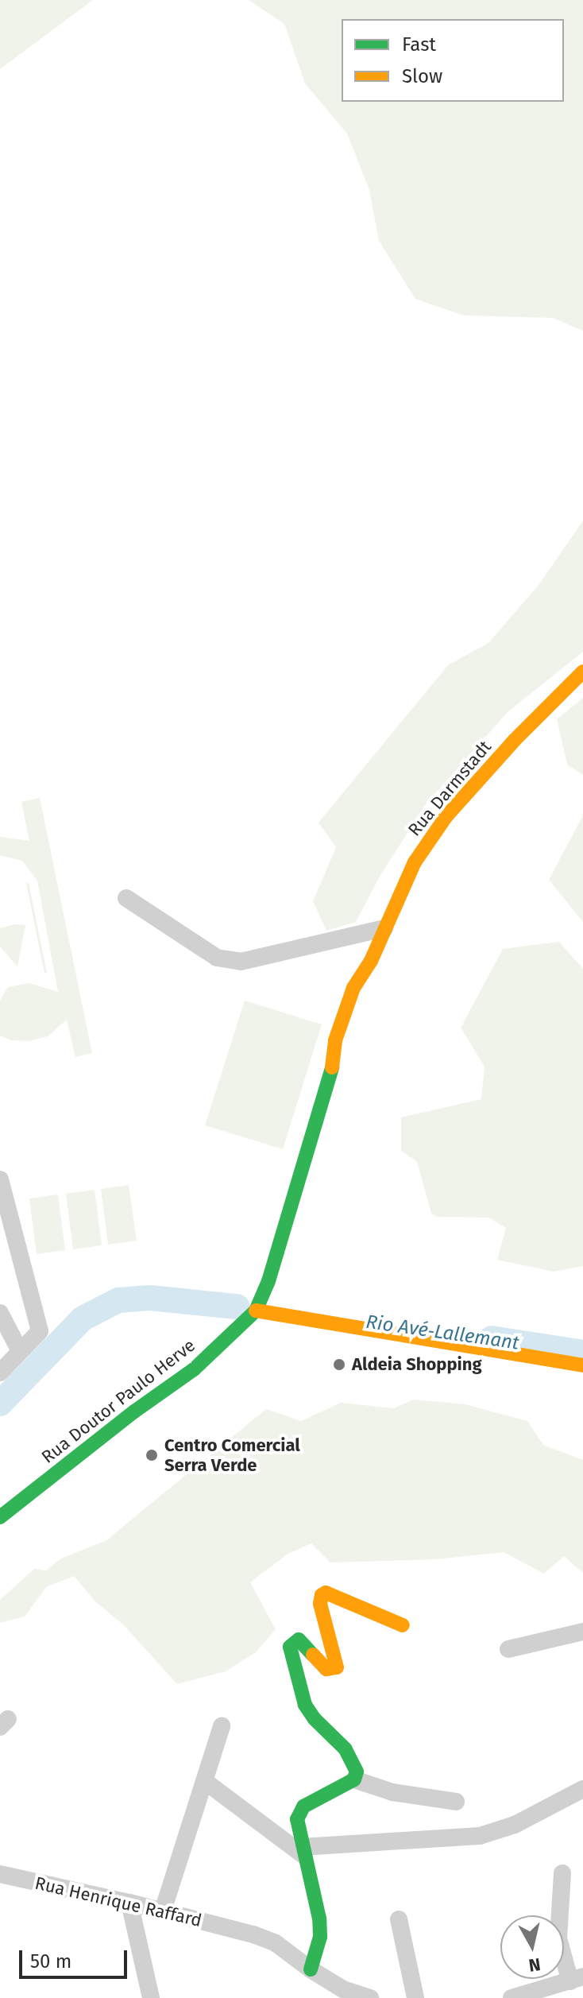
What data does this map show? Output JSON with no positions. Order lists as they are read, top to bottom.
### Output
{
  "streets": {
    "main road": ["Rua Darmstadt", "Rua Doutor Paulo Herve"],
    "street": ["Rua Henrique Raffard"]
  },
  "crossings": [
    ["Rua Darmstadt", "Rua Doutor Paulo Herve"]
  ],
  "water": ["Rio Avé‐Lallemant"],
  "places": ["Aldeia Shopping", "Centro Comercial Serra Verde"],
  "legend": ["Fast", "Slow"],
  "scale_bar": "50 m",
  "north": "bottom"
}
